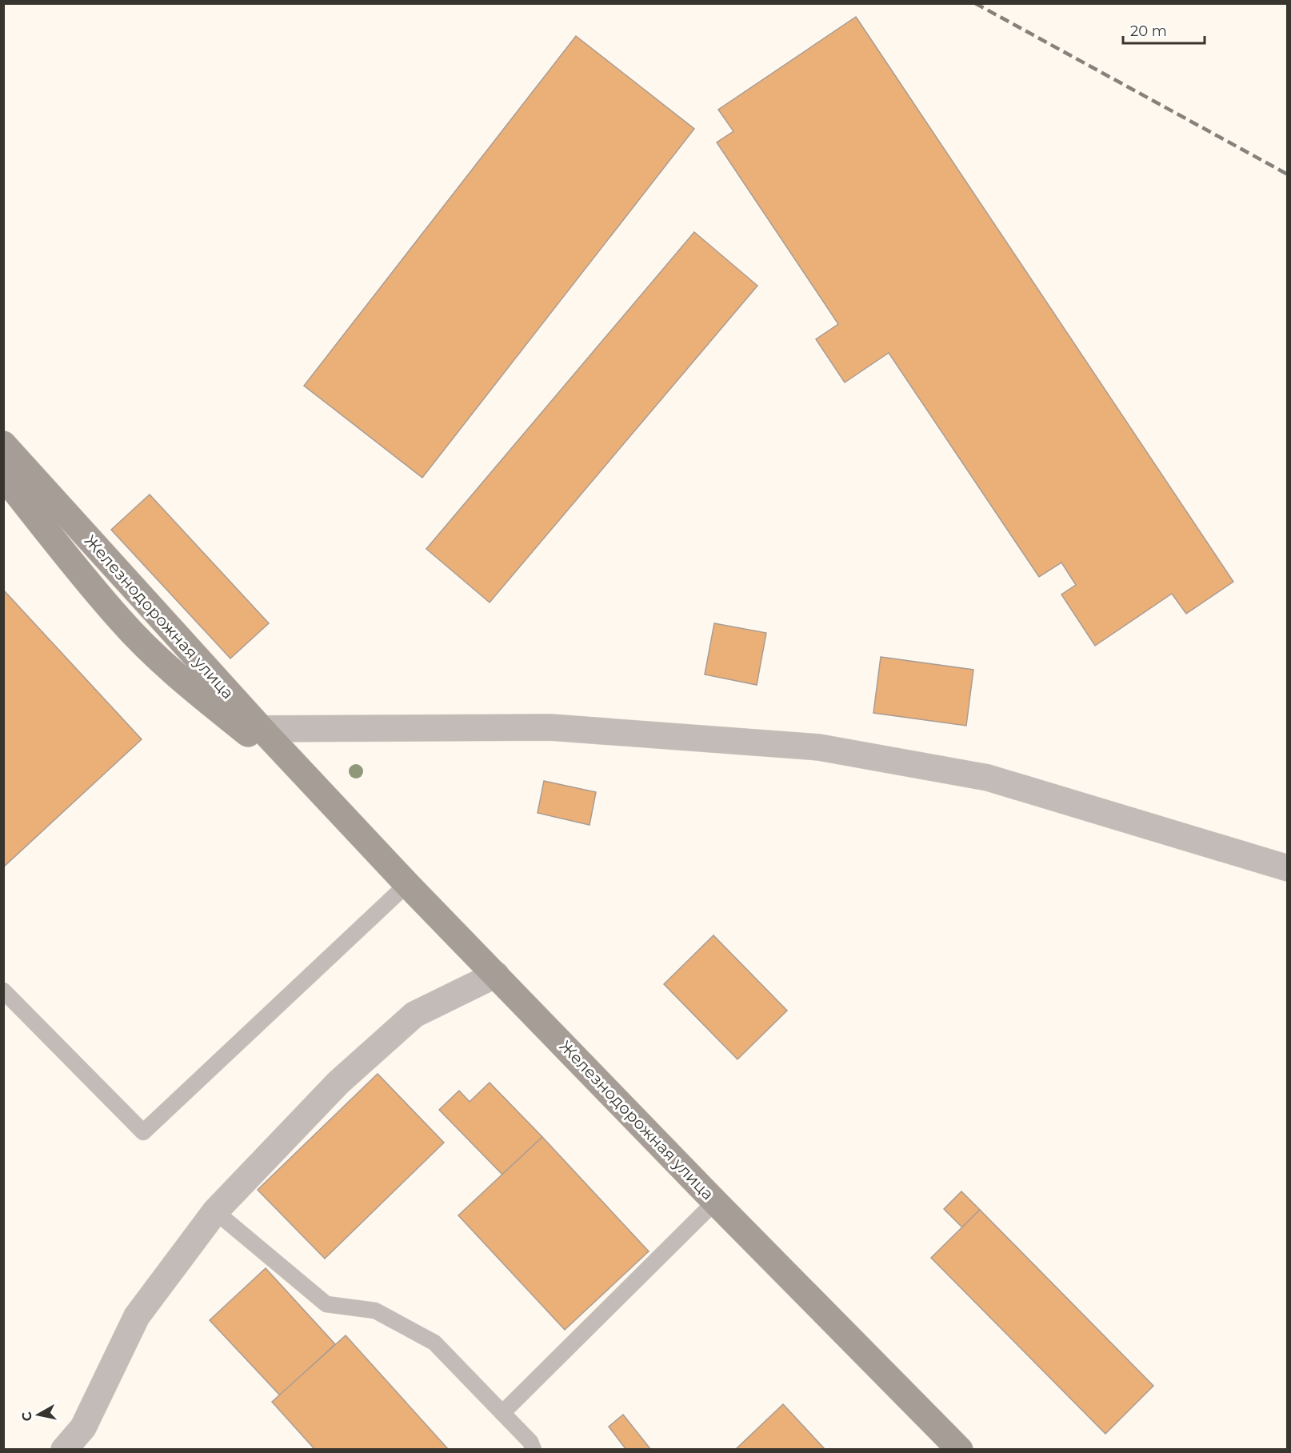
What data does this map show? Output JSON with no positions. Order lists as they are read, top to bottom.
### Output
{
  "streets": {
    "street": ["Железнодорожная улица"]
  },
  "scale_bar": "20 m",
  "north": "left"
}
